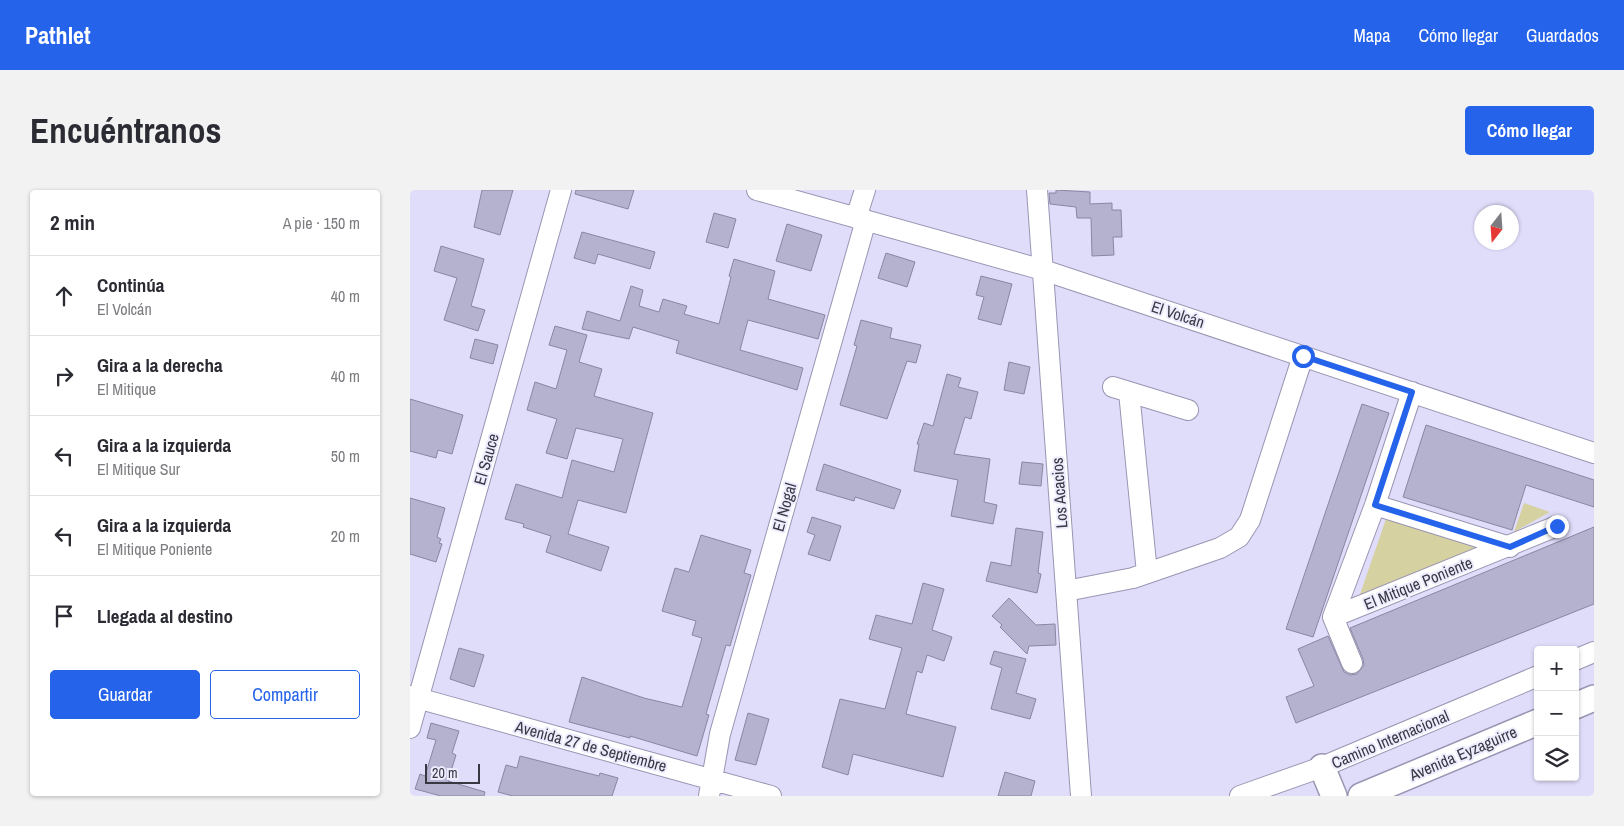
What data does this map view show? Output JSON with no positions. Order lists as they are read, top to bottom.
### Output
{
  "streets": {
    "main road": ["Avenida Eyzaguirre"],
    "street": [
      "El Volcán",
      "El Sauce",
      "Los Acacios",
      "El Nogal",
      "El Mitique Poniente",
      "Camino Internacional",
      "Avenida 27 de Septiembre"
    ]
  },
  "crossings": [
    ["El Volcán", "Los Acacios"],
    ["El Volcán", "El Nogal"],
    ["El Sauce", "Avenida 27 de Septiembre"],
    ["El Nogal", "Avenida 27 de Septiembre"]
  ],
  "scale_bar": "20 m",
  "north": "bottom",
  "page": {
    "header": "Pathlet",
    "nav": ["Mapa", "Cómo llegar", "Guardados"],
    "buttons": [
      "Cómo llegar",
      ["Guardar", "Compartir"]
    ],
    "title": "Encuéntranos",
    "heading": ["2 min", "A pie · 150 m"],
    "list": [
      ["Continúa", "El Volcán", "40 m"],
      ["Gira a la derecha", "El Mitique", "40 m"],
      ["Gira a la izquierda", "El Mitique Sur", "50 m"],
      ["Gira a la izquierda", "El Mitique Poniente", "20 m"],
      "Llegada al destino"
    ],
    "map_buttons": ["+", "−"],
    "scale": "20 m"
  }
}
